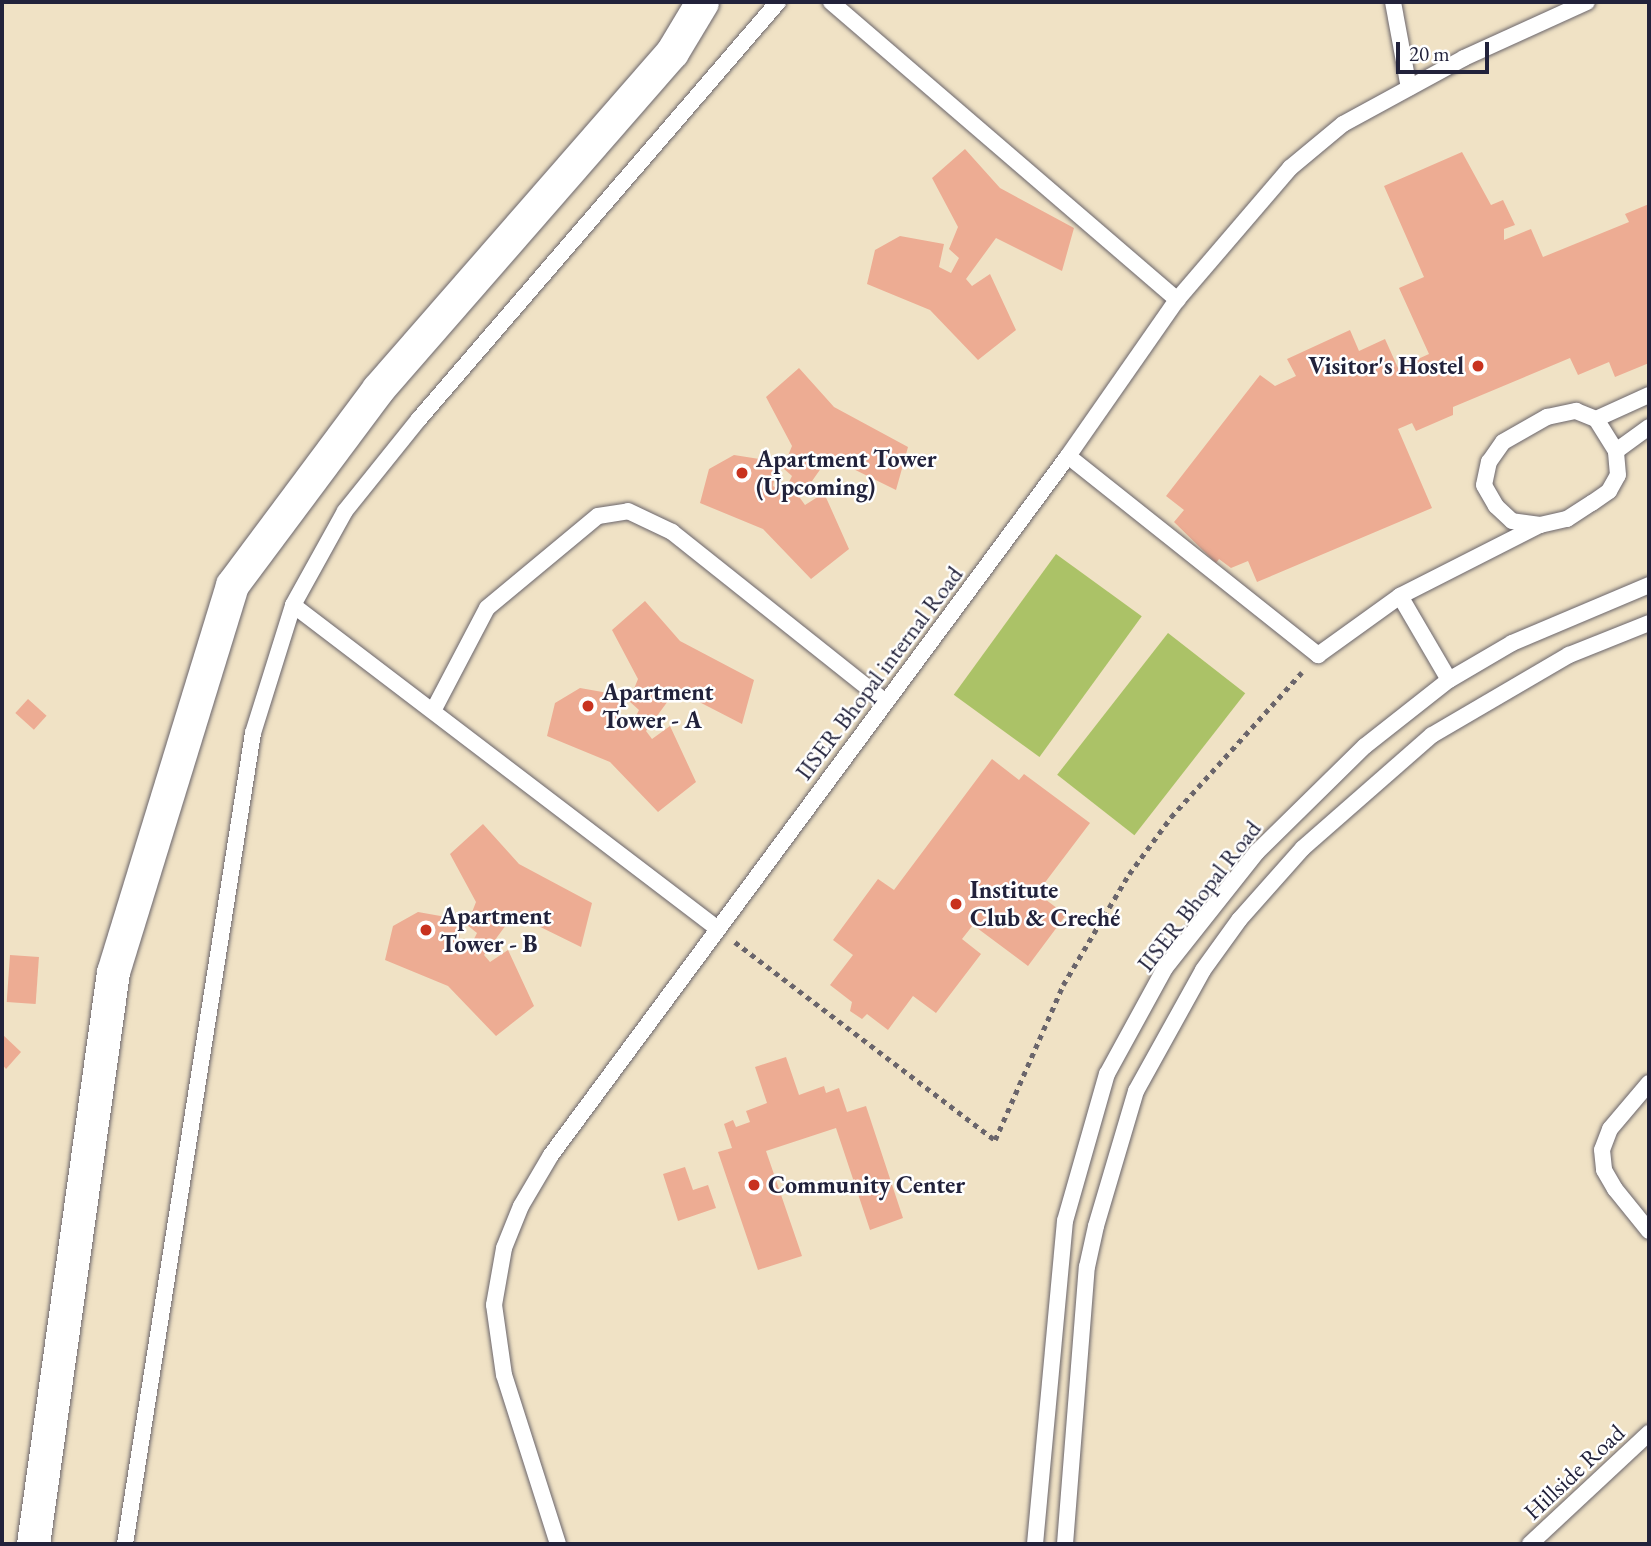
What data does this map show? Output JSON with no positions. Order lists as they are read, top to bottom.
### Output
{
  "streets": {
    "lane": ["IISER Bhopal internal Road", "IISER Bhopal Road", "Hillside Road"]
  },
  "places": [
    "Visitor's Hostel",
    "Apartment Tower (Upcoming)",
    "Apartment Tower - A",
    "Institute Club & Creché",
    "Apartment Tower - B",
    "Community Center"
  ],
  "scale_bar": "20 m"
}
